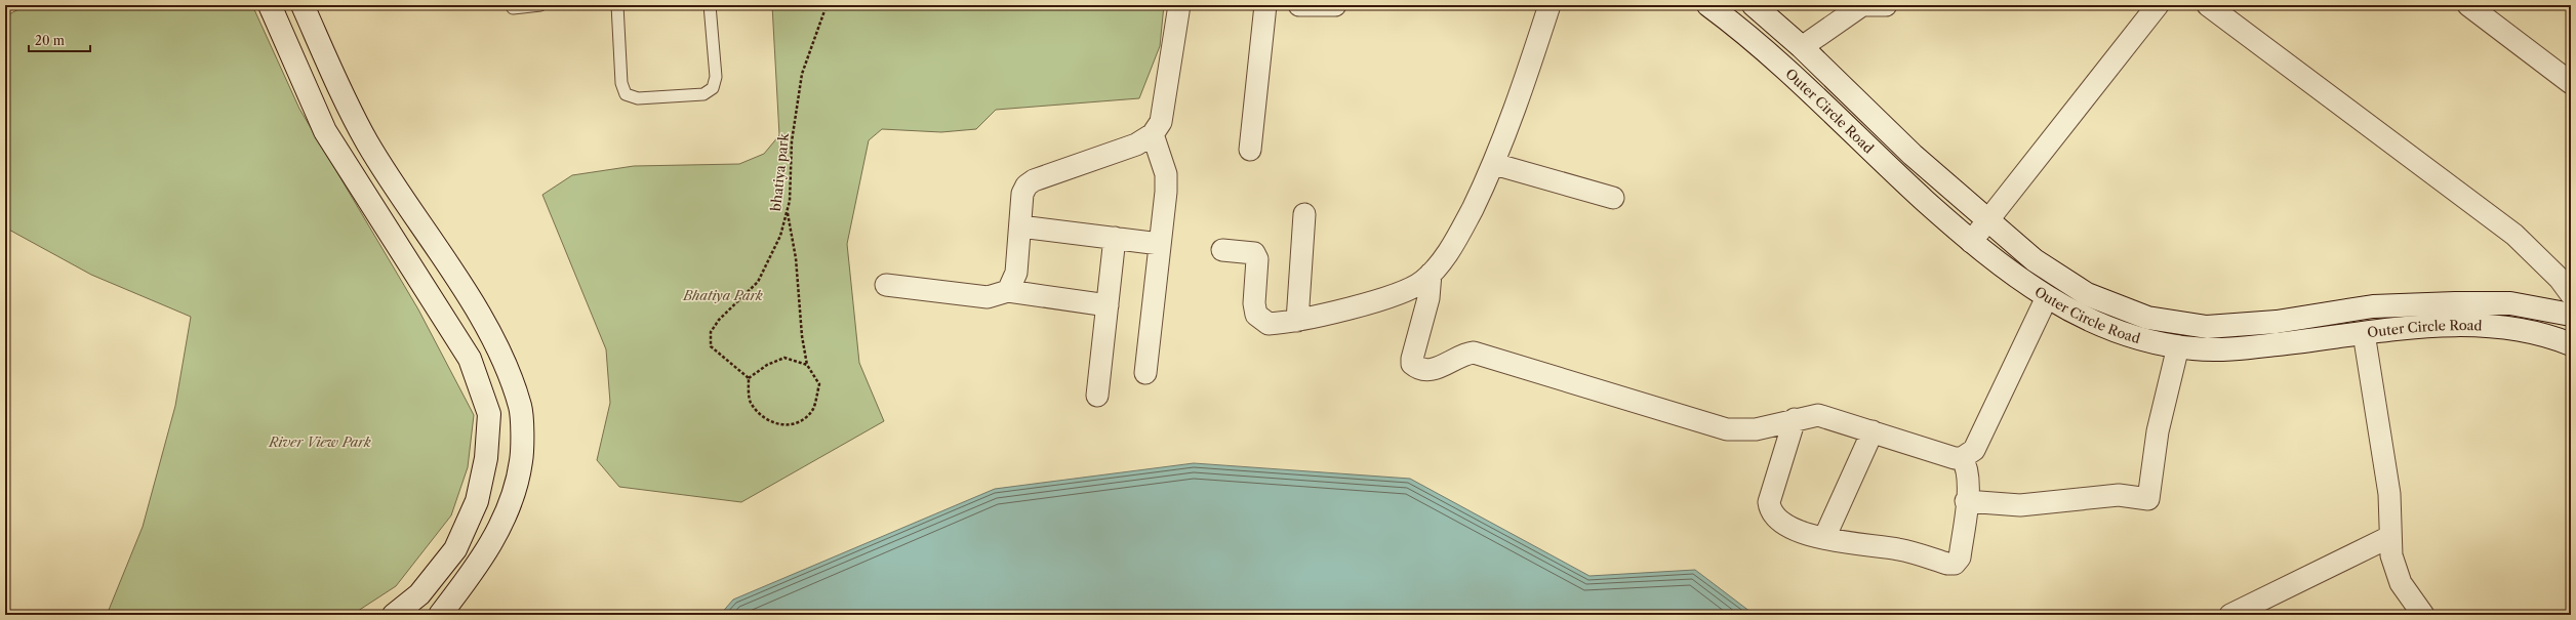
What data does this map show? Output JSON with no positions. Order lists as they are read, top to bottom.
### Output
{
  "streets": {
    "main road": ["Outer Circle Road"],
    "path": ["bhatiya park"]
  },
  "parks": ["Bhatiya Park", "River View Park"],
  "scale_bar": "20 m"
}
